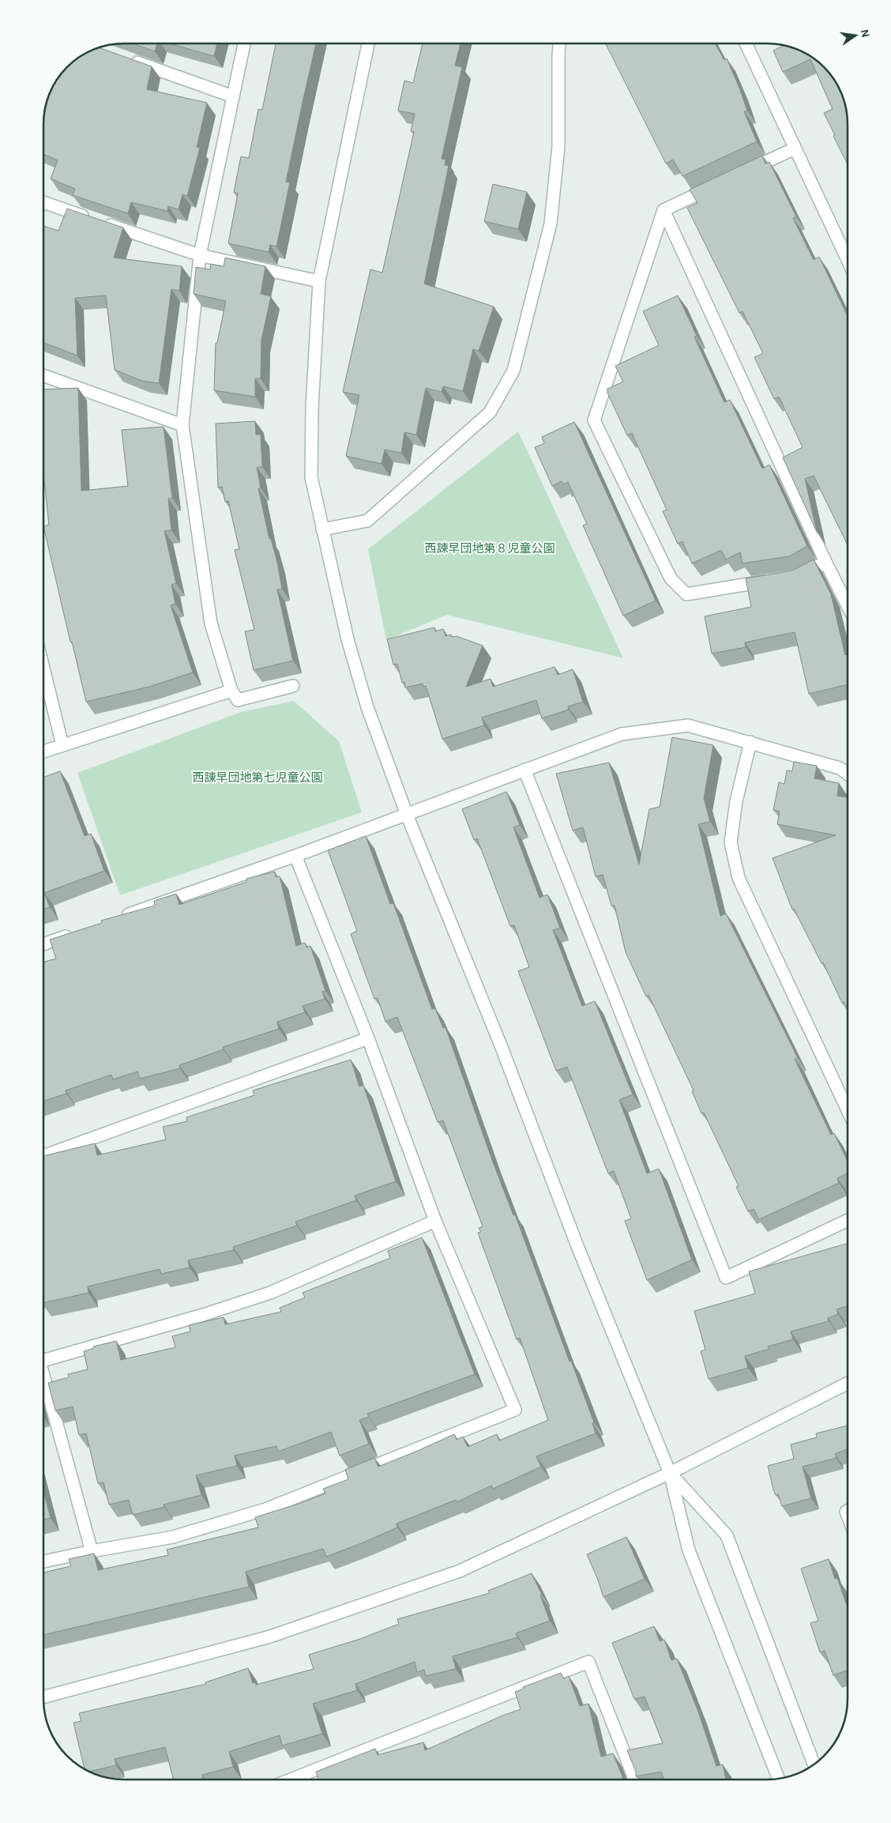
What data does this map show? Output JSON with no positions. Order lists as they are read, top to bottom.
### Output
{
  "parks": ["西諫早団地第８児童公園", "西諌早団地第七児童公園"],
  "north": "right"
}
